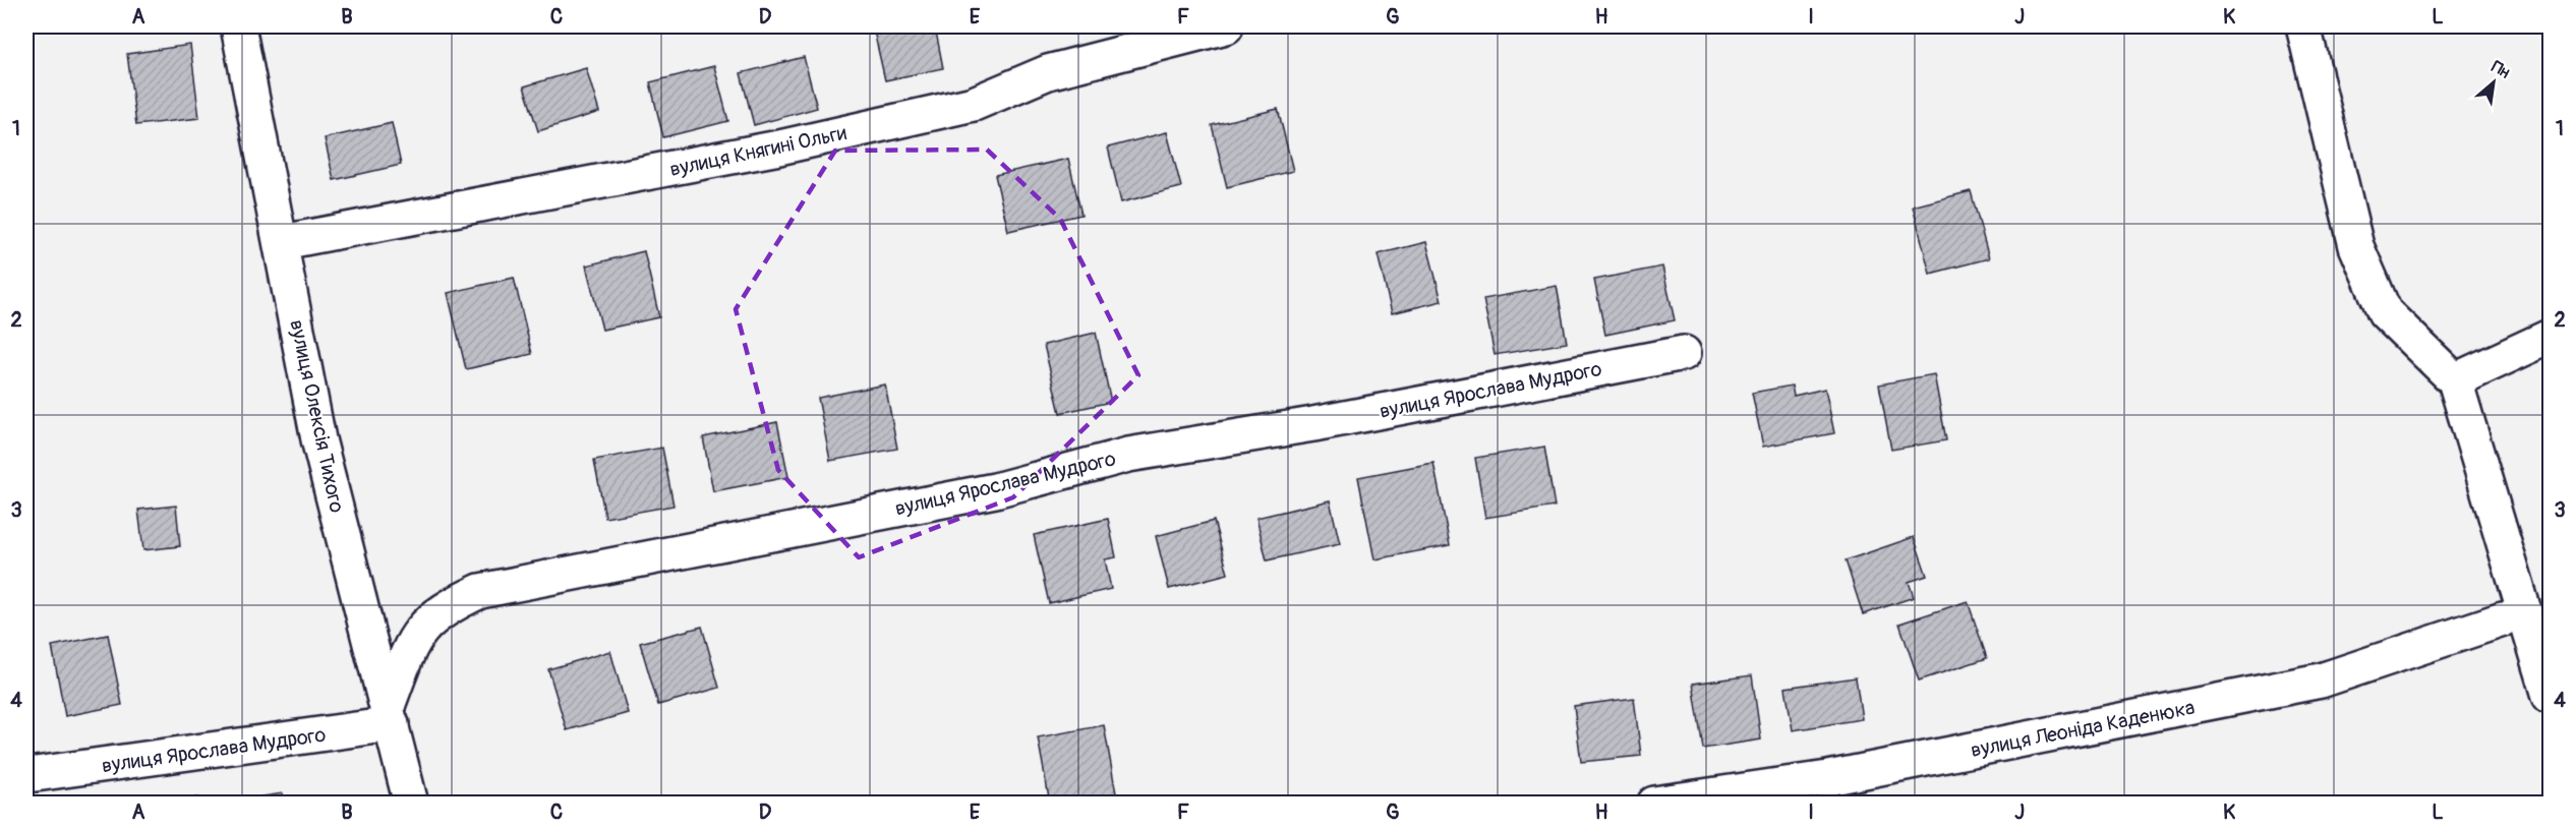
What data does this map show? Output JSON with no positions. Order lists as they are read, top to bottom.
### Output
{
  "streets": {
    "street": [
      "вулиця Княгині Ольги",
      "вулиця Ярослава Мудрого",
      "вулиця Олексія Тихого",
      "вулиця Леоніда Каденюка"
    ]
  },
  "crossings": [
    ["вулиця Княгині Ольги", "вулиця Олексія Тихого"],
    ["вулиця Ярослава Мудрого", "вулиця Олексія Тихого"]
  ],
  "north": "top right",
  "grid": {
    "columns": [
      "A",
      "B",
      "C",
      "D",
      "E",
      "F",
      "G",
      "H",
      "I",
      "J",
      "K",
      "L"
    ],
    "rows": [
      "1",
      "2",
      "3",
      "4"
    ]
  }
}
